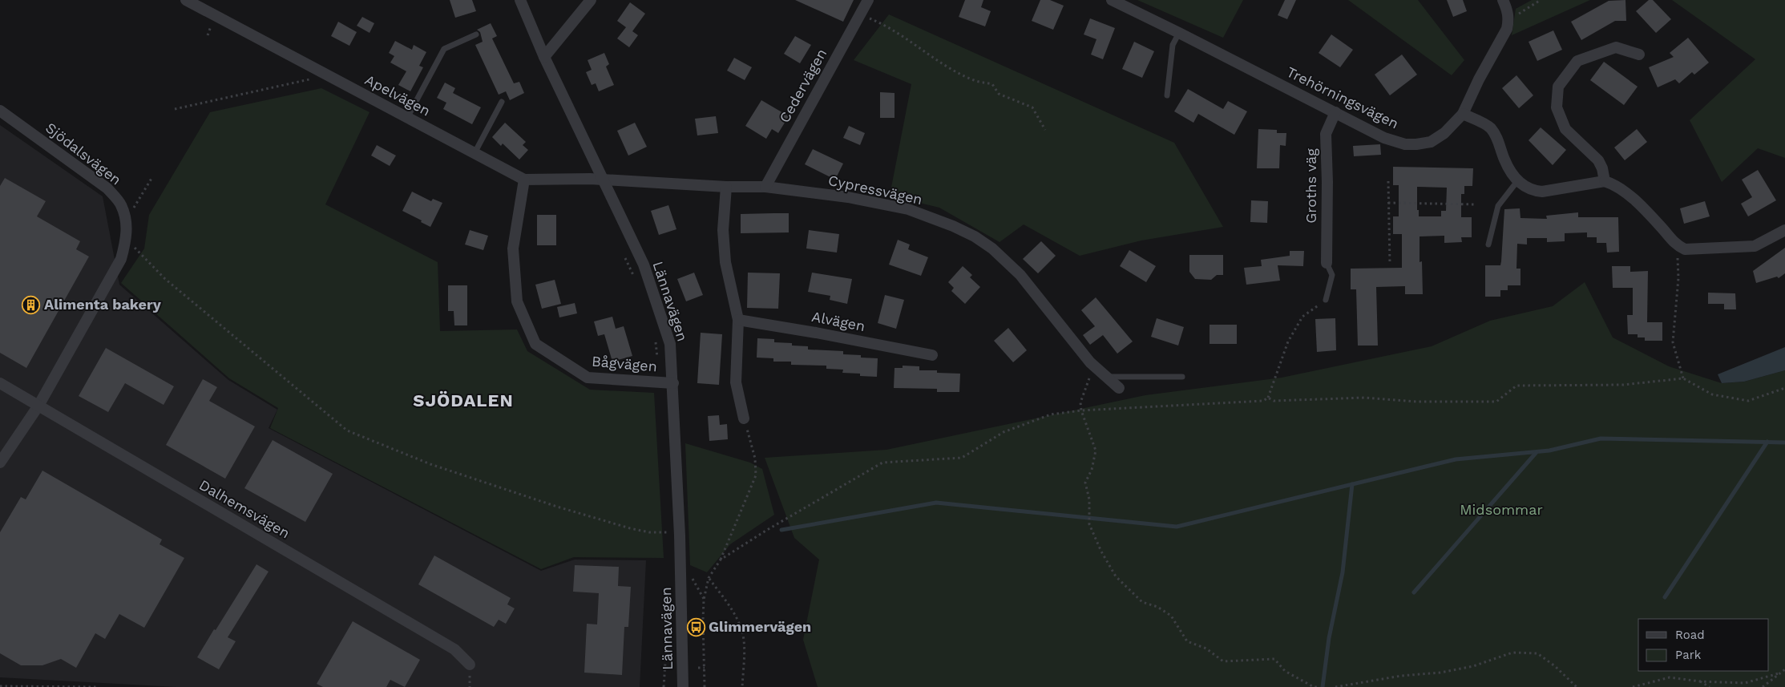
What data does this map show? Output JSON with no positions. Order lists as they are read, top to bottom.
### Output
{
  "streets": {
    "street": [
      "Cedervägen",
      "Apelvägen",
      "Trehörningsvägen",
      "Sjödalsvägen",
      "Groths väg",
      "Cypressvägen",
      "Lännavägen",
      "Alvägen",
      "Bågvägen",
      "Dalhemsvägen"
    ]
  },
  "crossings": [
    ["Cedervägen", "Cypressvägen"],
    ["Apelvägen", "Cypressvägen"],
    ["Apelvägen", "Lännavägen"],
    ["Apelvägen", "Bågvägen"],
    ["Trehörningsvägen", "Groths väg"],
    ["Sjödalsvägen", "Dalhemsvägen"],
    ["Cypressvägen", "Lännavägen"],
    ["Lännavägen", "Bågvägen"]
  ],
  "districts": ["SJÖDALEN"],
  "parks": ["Midsommar"],
  "places": {
    "building": ["Alimenta bakery"],
    "bus stop": ["Glimmervägen"]
  },
  "legend": ["Road", "Park"]
}
